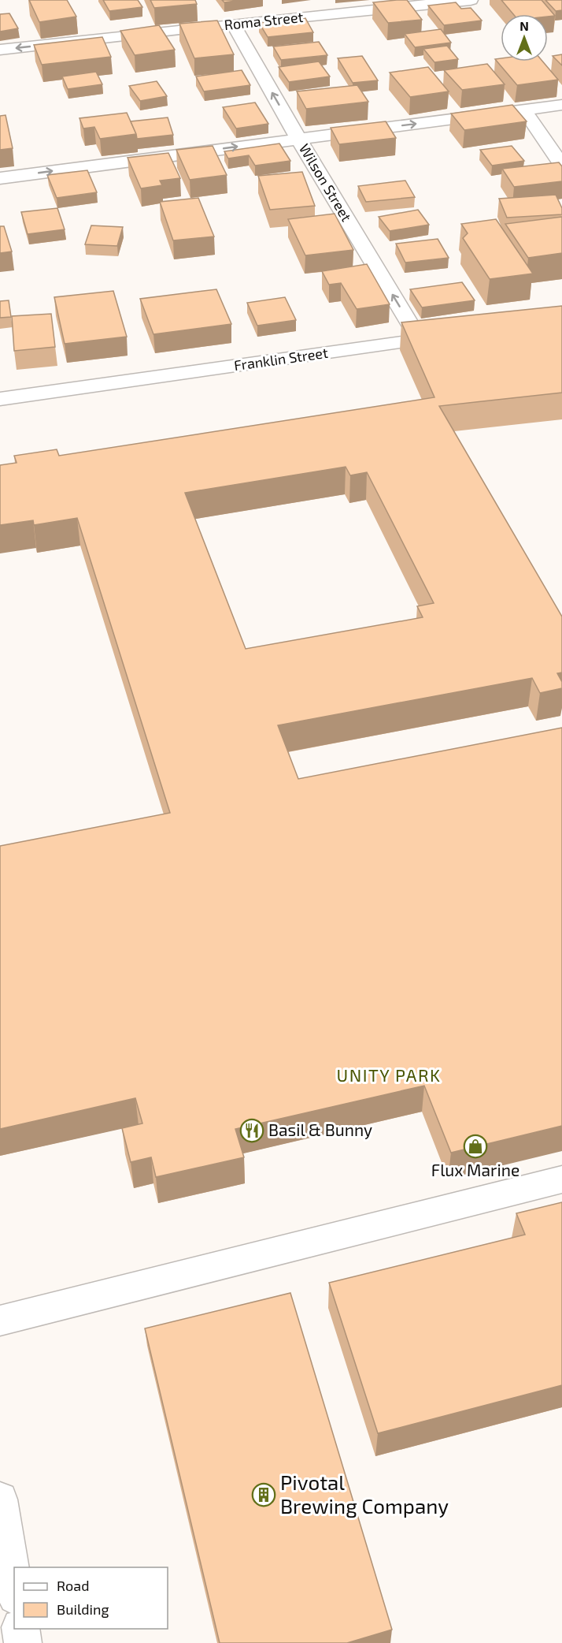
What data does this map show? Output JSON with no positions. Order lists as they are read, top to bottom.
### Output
{
  "streets": {
    "street": ["Roma Street", "Wilson Street", "Franklin Street"]
  },
  "crossings": [
    ["Roma Street", "Wilson Street"],
    ["Wilson Street", "Franklin Street"]
  ],
  "one_way": ["Wilson Street"],
  "districts": ["UNITY PARK"],
  "places": {
    "restaurant": ["Basil & Bunny"],
    "shop": ["Flux Marine"],
    "building": ["Pivotal Brewing Company"]
  },
  "legend": ["Road", "Building"],
  "north": "top"
}
